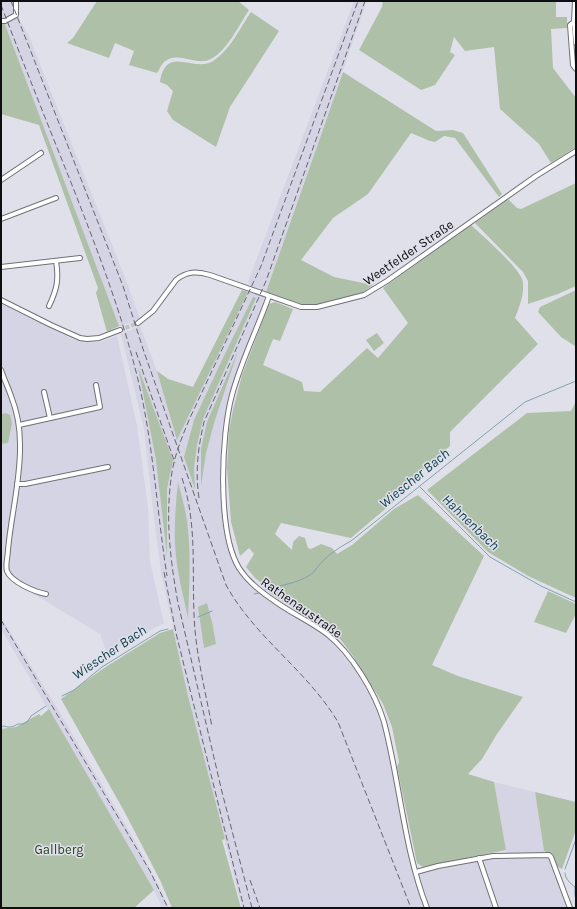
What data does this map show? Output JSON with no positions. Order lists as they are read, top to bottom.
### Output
{
  "streets": {
    "street": ["Weetfelder Straße", "Rathenaustraße"]
  },
  "crossings": [
    ["Weetfelder Straße", "Rathenaustraße"]
  ],
  "water": ["Wiescher Bach", "Hahnenbach"],
  "parks": ["Gallberg"]
}
